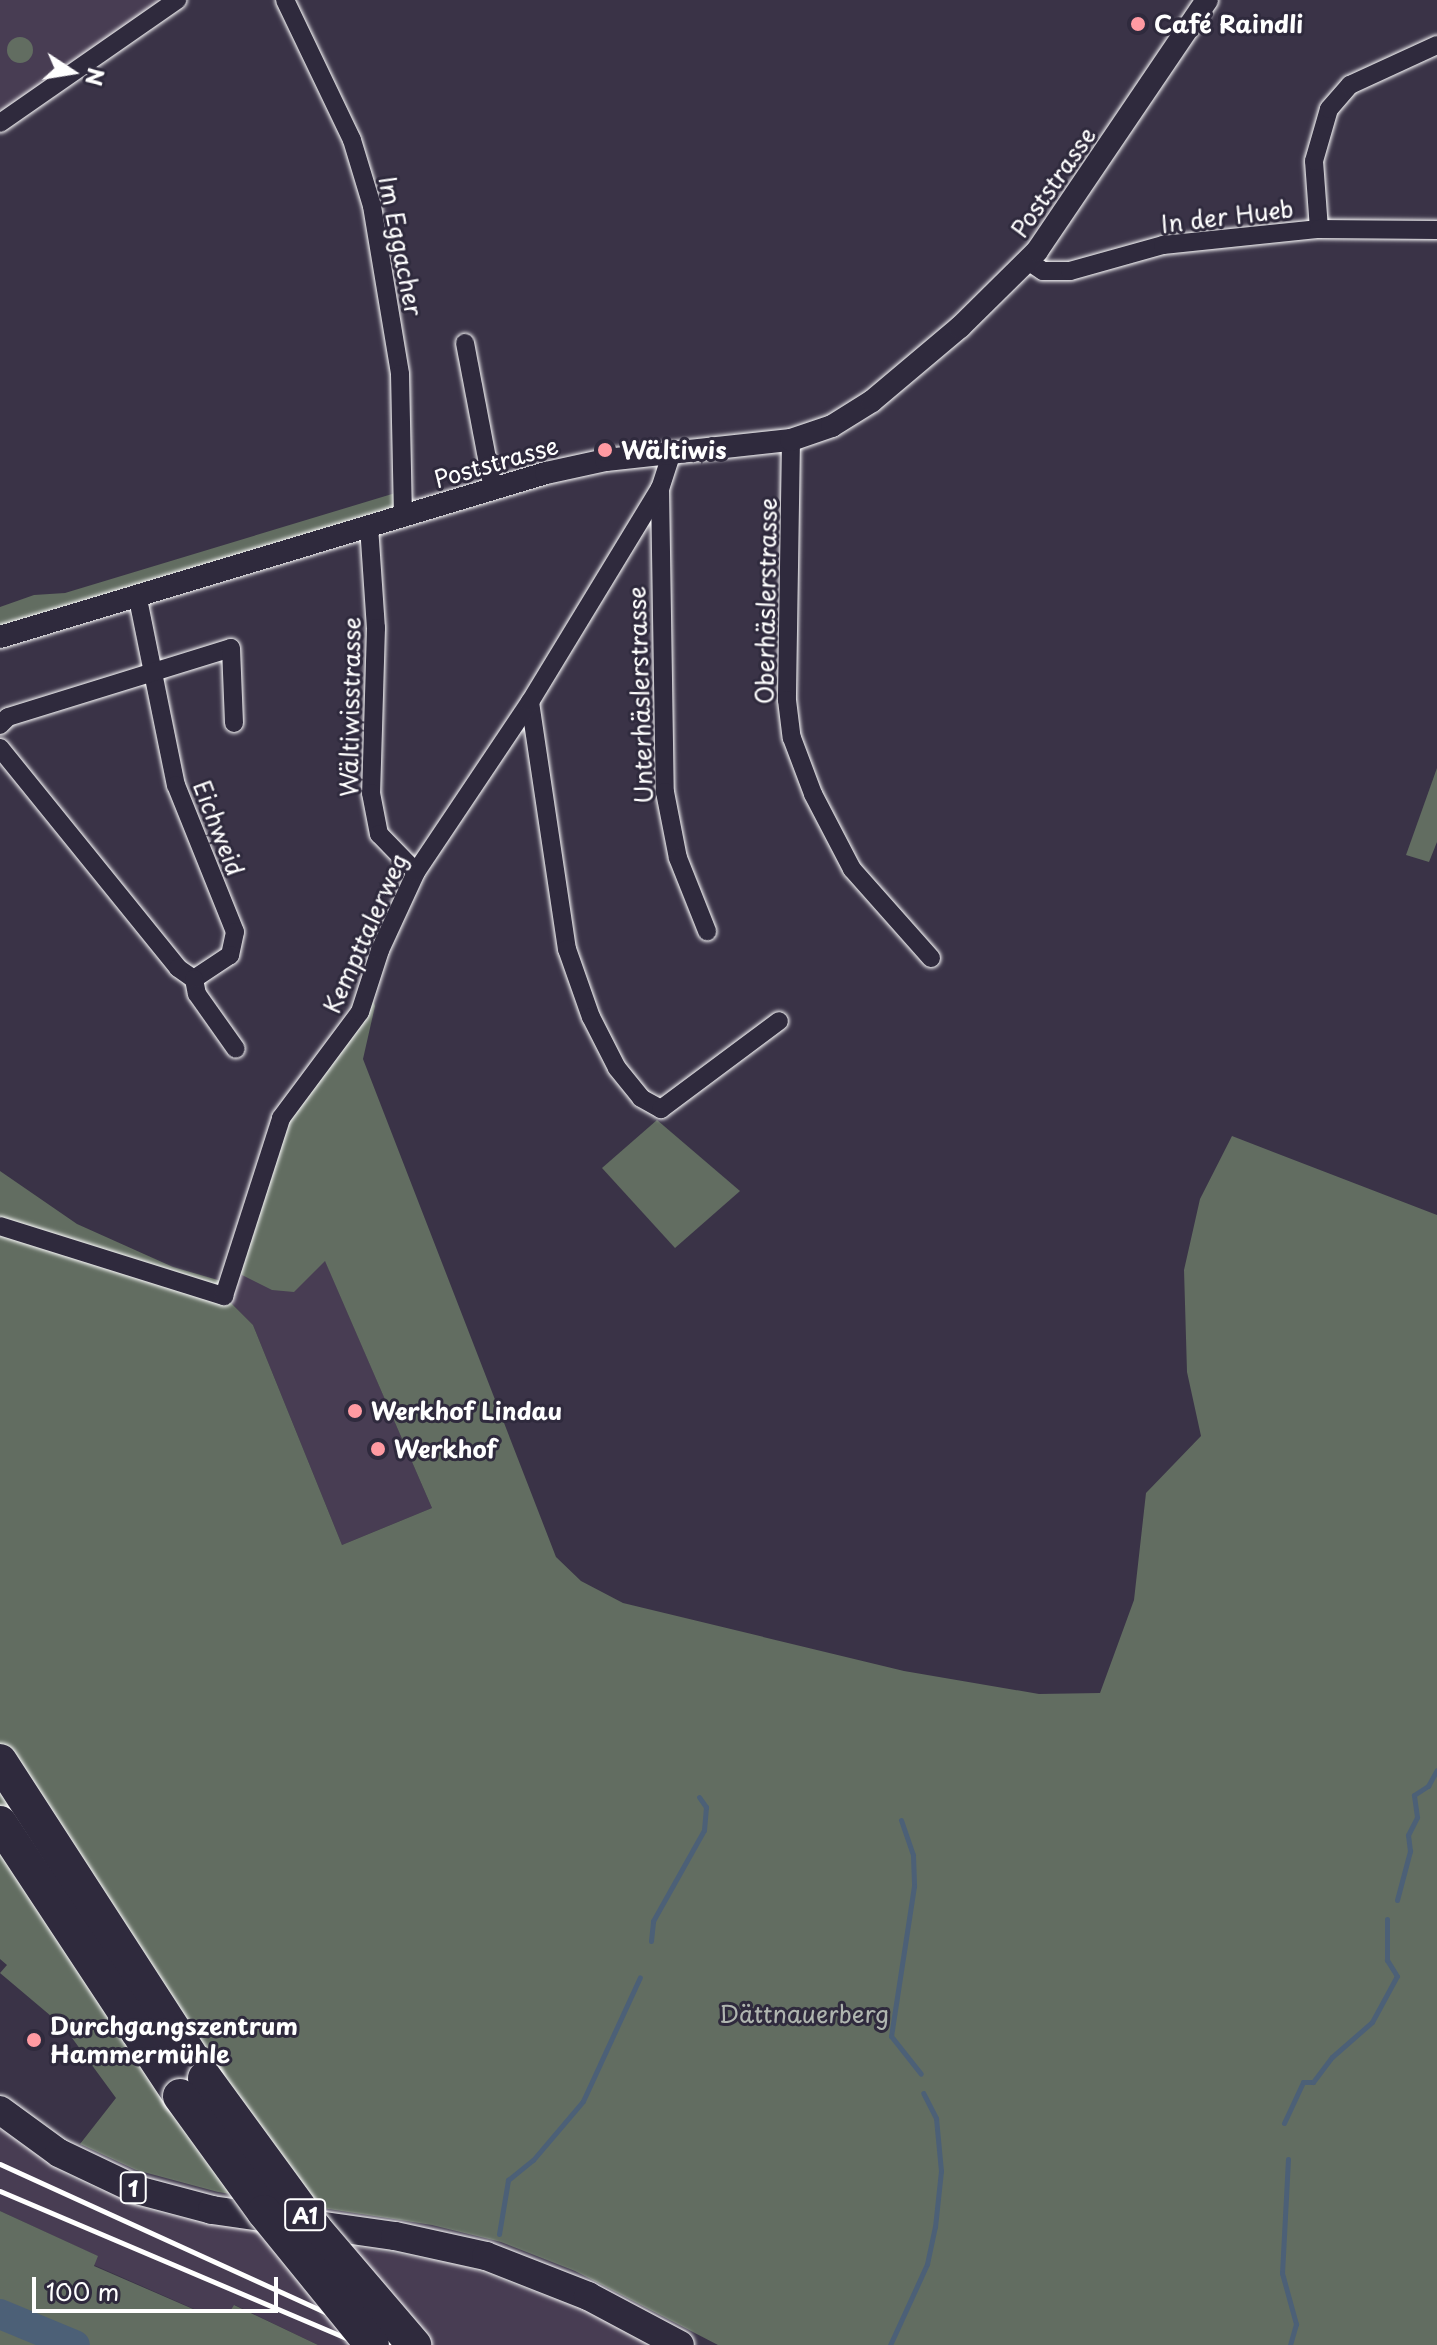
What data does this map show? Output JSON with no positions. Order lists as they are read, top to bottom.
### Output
{
  "streets": {
    "highway": ["A1"],
    "main road": ["1"],
    "street": [
      "Poststrasse",
      "In der Hueb",
      "Im Eggacher",
      "Oberhäslerstrasse",
      "Unterhäslerstrasse",
      "Wältiwisstrasse",
      "Eichweid",
      "Kempttalerweg"
    ]
  },
  "crossings": [
    ["Poststrasse", "In der Hueb"],
    ["Poststrasse", "Im Eggacher"],
    ["Poststrasse", "Oberhäslerstrasse"],
    ["Poststrasse", "Unterhäslerstrasse"],
    ["Poststrasse", "Wältiwisstrasse"],
    ["Poststrasse", "Eichweid"],
    ["Unterhäslerstrasse", "Kempttalerweg"],
    ["Wältiwisstrasse", "Kempttalerweg"]
  ],
  "parks": ["Dättnauerberg"],
  "places": [
    "Café Raindli",
    "Wältiwis",
    "Werkhof Lindau",
    "Werkhof",
    "Durchgangszentrum Hammermühle"
  ],
  "scale_bar": "100 m",
  "north": "right"
}
